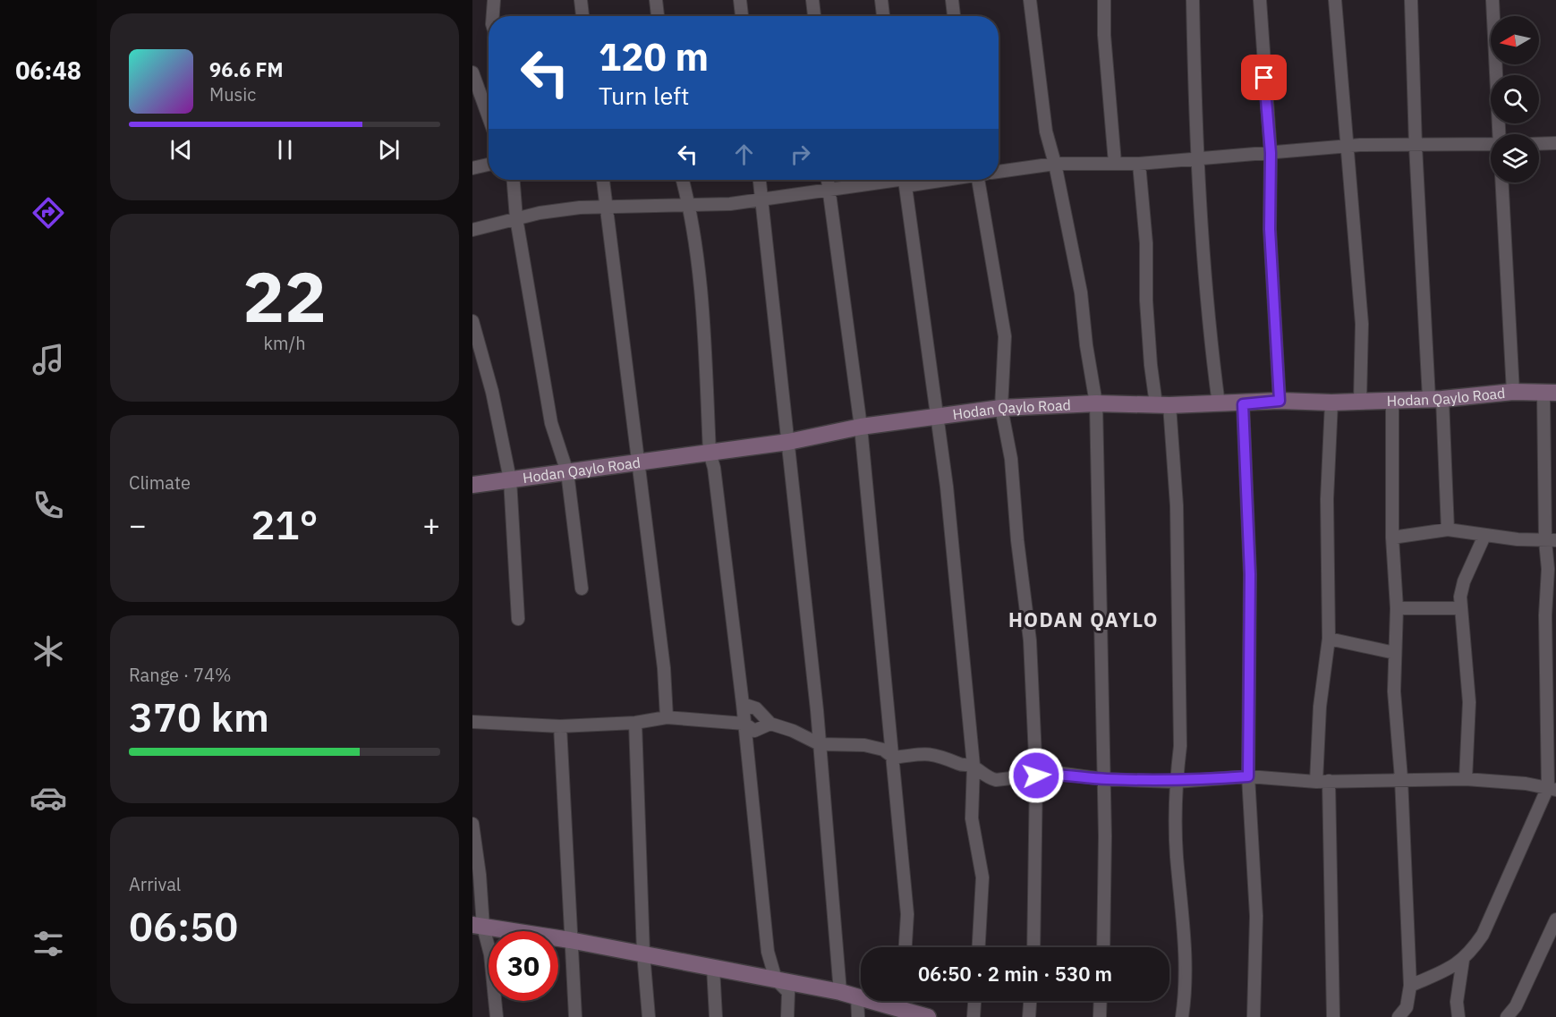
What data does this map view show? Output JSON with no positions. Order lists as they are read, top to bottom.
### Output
{
  "streets": {
    "street": ["Hodan Qaylo Road"]
  },
  "districts": ["HODAN QAYLO"],
  "north": "left",
  "page": {
    "tabs": "06:48",
    "turn": ["120 m", "Turn left"],
    "song": ["96.6 FM", "Music"],
    "tile": [
      ["22", "km/h"],
      "Climate",
      ["Range · 74%", "370 km"],
      ["Arrival", "06:50"]
    ],
    "heat": ["−", "21°", "+"],
    "limit": "30",
    "trip": "06:50 · 2 min · 530 m"
  }
}
